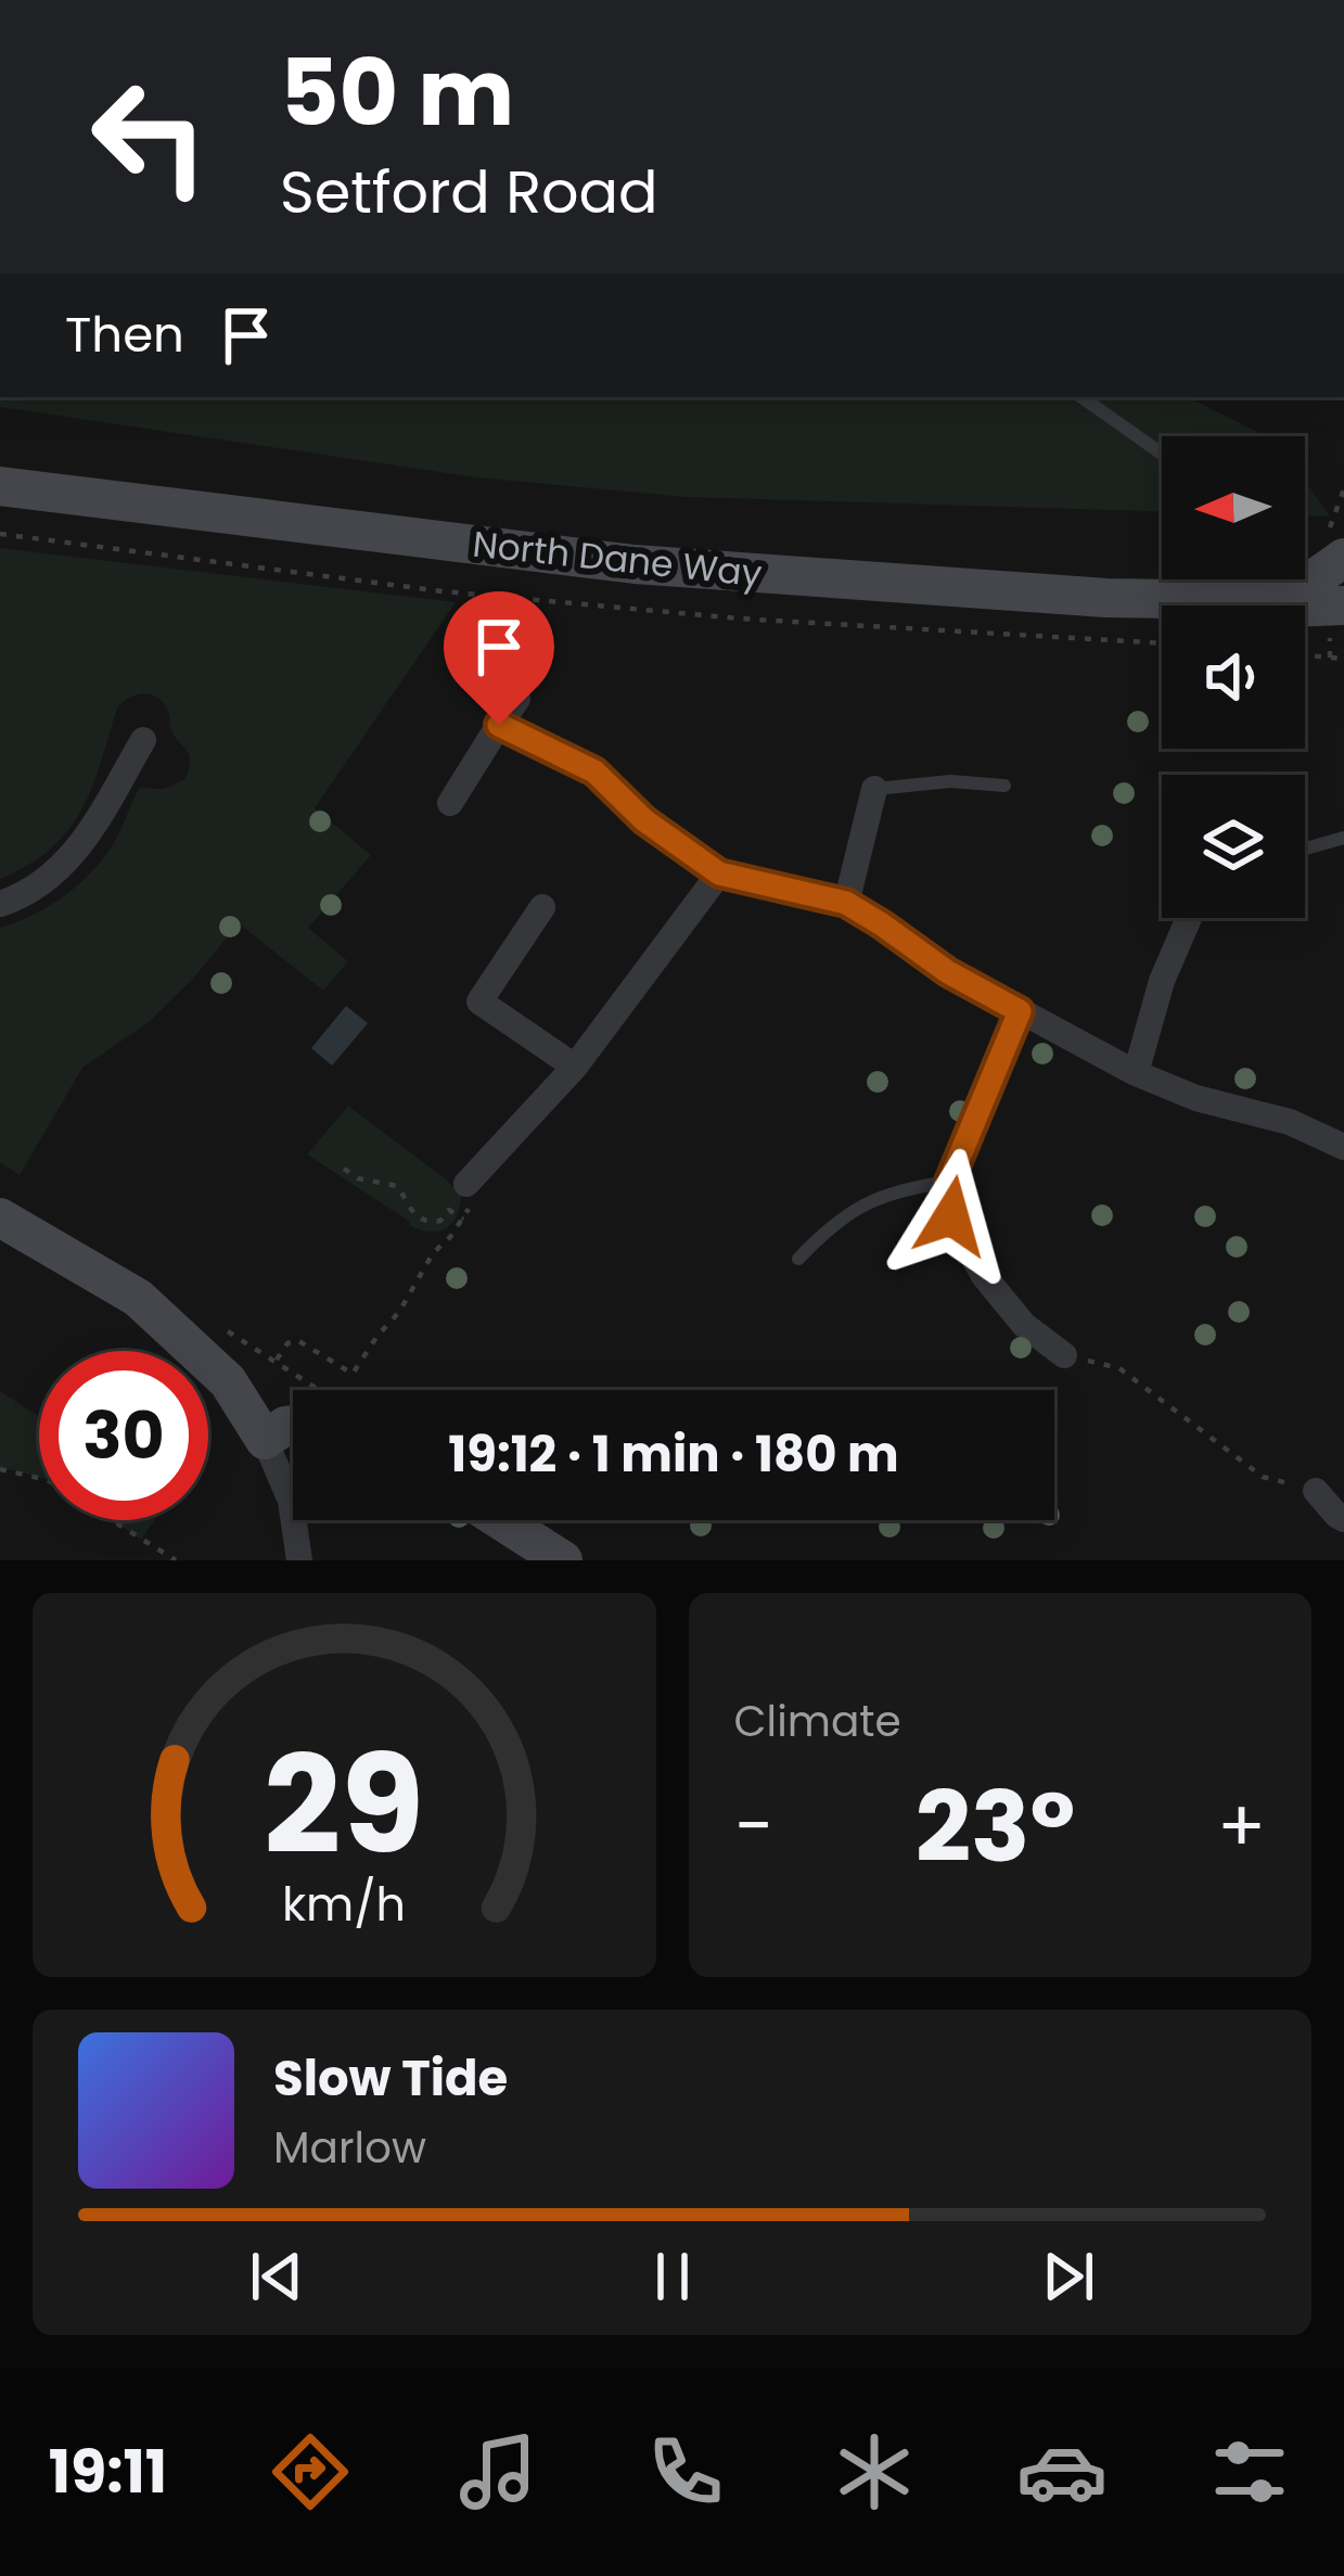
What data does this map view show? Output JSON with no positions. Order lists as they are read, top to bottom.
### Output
{
  "streets": {
    "street": ["North Dane Way"]
  },
  "north": "left",
  "page": {
    "turn": ["50 m", "Setford Road"],
    "then": "Then",
    "limit": "30",
    "trip": "19:12 · 1 min · 180 m",
    "tile": "Climate",
    "heat": ["−", "23°", "+"],
    "song": ["Slow Tide", "Marlow"],
    "tabs": "19:11",
    "gauge": ["29", "km/h"]
  }
}
